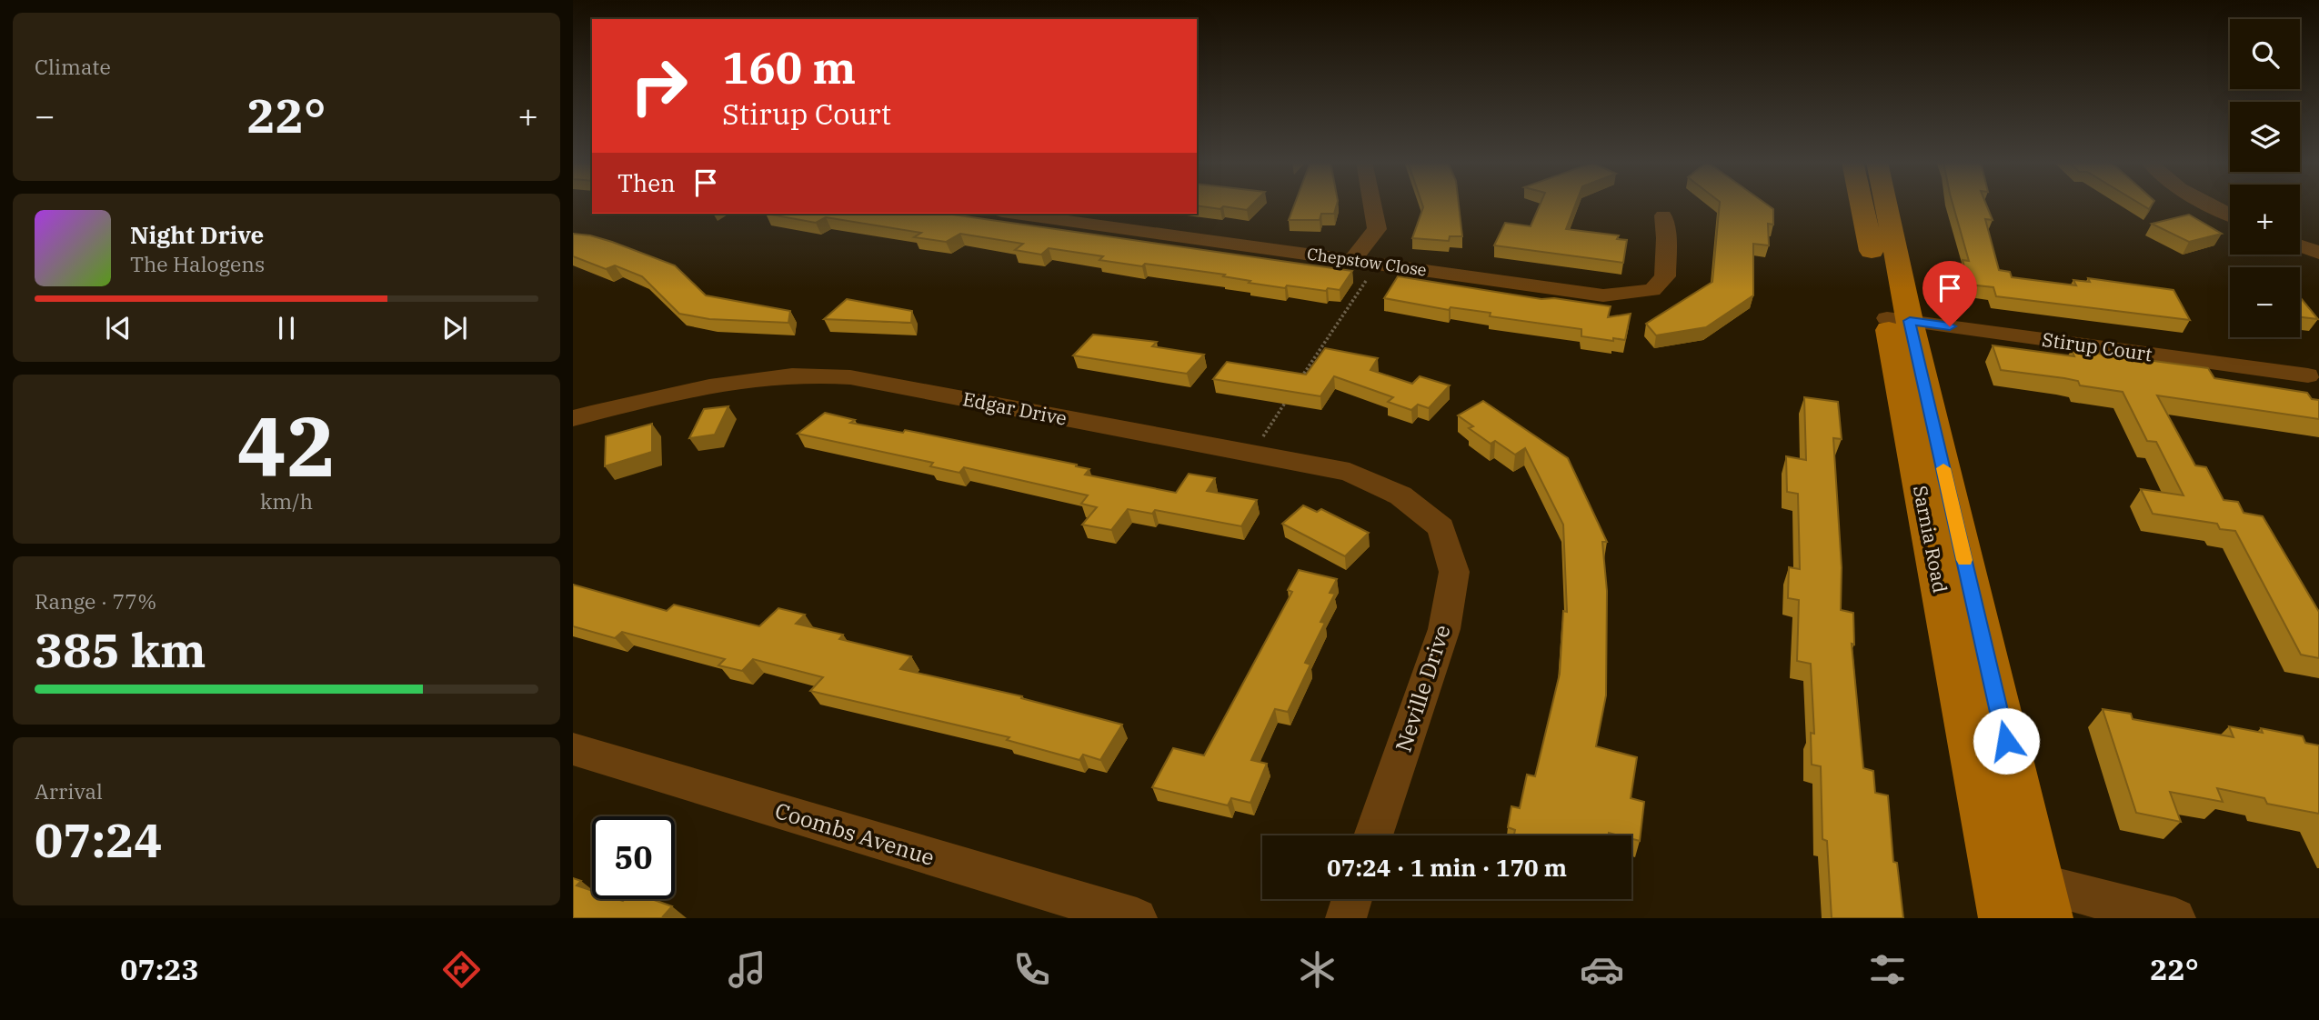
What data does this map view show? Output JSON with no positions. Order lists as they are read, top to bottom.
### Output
{
  "streets": {
    "main road": ["Sarnia Road"],
    "street": [
      "Chepstow Close",
      "Stirup Court",
      "Edgar Drive",
      "Neville Drive",
      "Coombs Avenue"
    ]
  },
  "crossings": [
    ["Stirup Court", "Sarnia Road"],
    ["Edgar Drive", "Neville Drive"]
  ],
  "page": {
    "tile": [
      "Climate",
      ["42", "km/h"],
      ["Range · 77%", "385 km"],
      ["Arrival", "07:24"]
    ],
    "map_buttons": ["+", "−"],
    "turn": ["160 m", "Stirup Court"],
    "heat": ["−", "22°", "+"],
    "then": "Then",
    "song": ["Night Drive", "The Halogens"],
    "limit": "50",
    "trip": "07:24 · 1 min · 170 m",
    "tabs": ["07:23", "22°"]
  }
}
